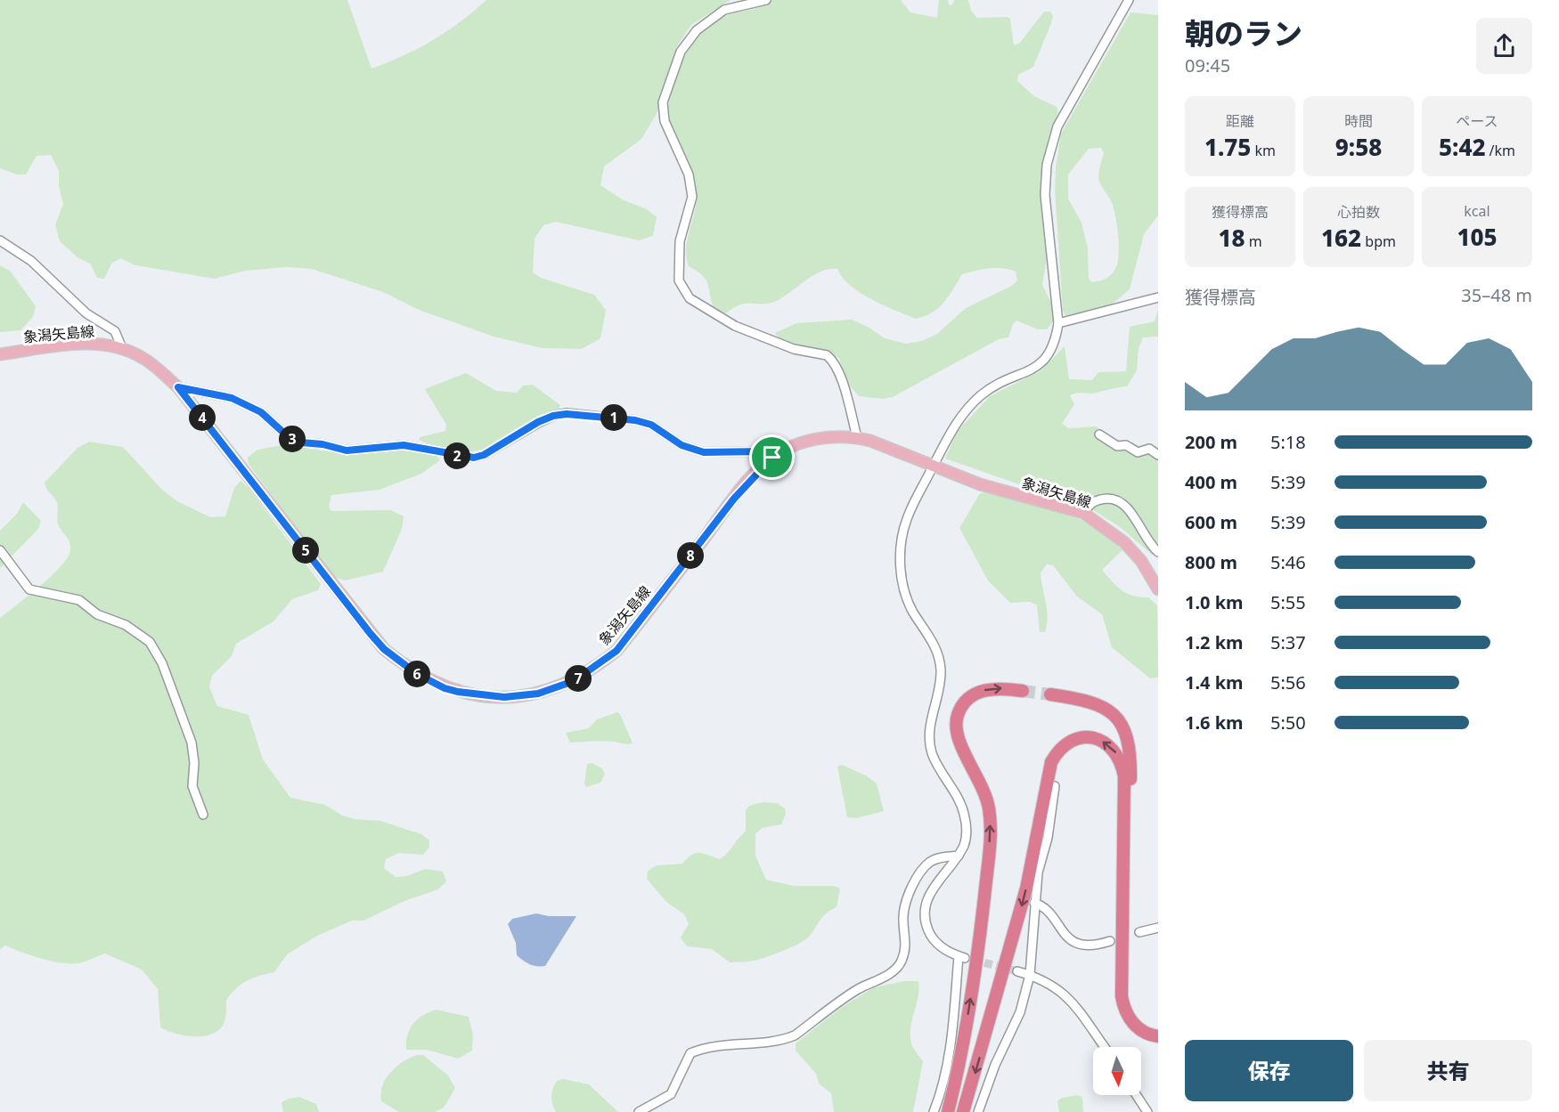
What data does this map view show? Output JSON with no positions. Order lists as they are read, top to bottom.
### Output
{
  "streets": {
    "main road": ["象潟矢島線"]
  },
  "north": "bottom",
  "page": {
    "heading": ["朝のラン", "09:45"],
    "stats": [
      ["距離", "1.75 km"],
      ["時間", "9:58"],
      ["ペース", "5:42 /km"],
      ["獲得標高", "18 m"],
      ["心拍数", "162 bpm"],
      ["kcal", "105"]
    ],
    "chart": ["獲得標高", "35–48 m"],
    "pins": [
      "1",
      "4",
      "3",
      "2",
      "5",
      "8",
      "6",
      "7"
    ],
    "list": [
      {
        "name": "200 m",
        "note": "5:18"
      },
      {
        "name": "400 m",
        "note": "5:39"
      },
      {
        "name": "600 m",
        "note": "5:39"
      },
      {
        "name": "800 m",
        "note": "5:46"
      },
      {
        "name": "1.0 km",
        "note": "5:55"
      },
      {
        "name": "1.2 km",
        "note": "5:37"
      },
      {
        "name": "1.4 km",
        "note": "5:56"
      },
      {
        "name": "1.6 km",
        "note": "5:50"
      }
    ],
    "buttons": ["保存", "共有"]
  }
}
